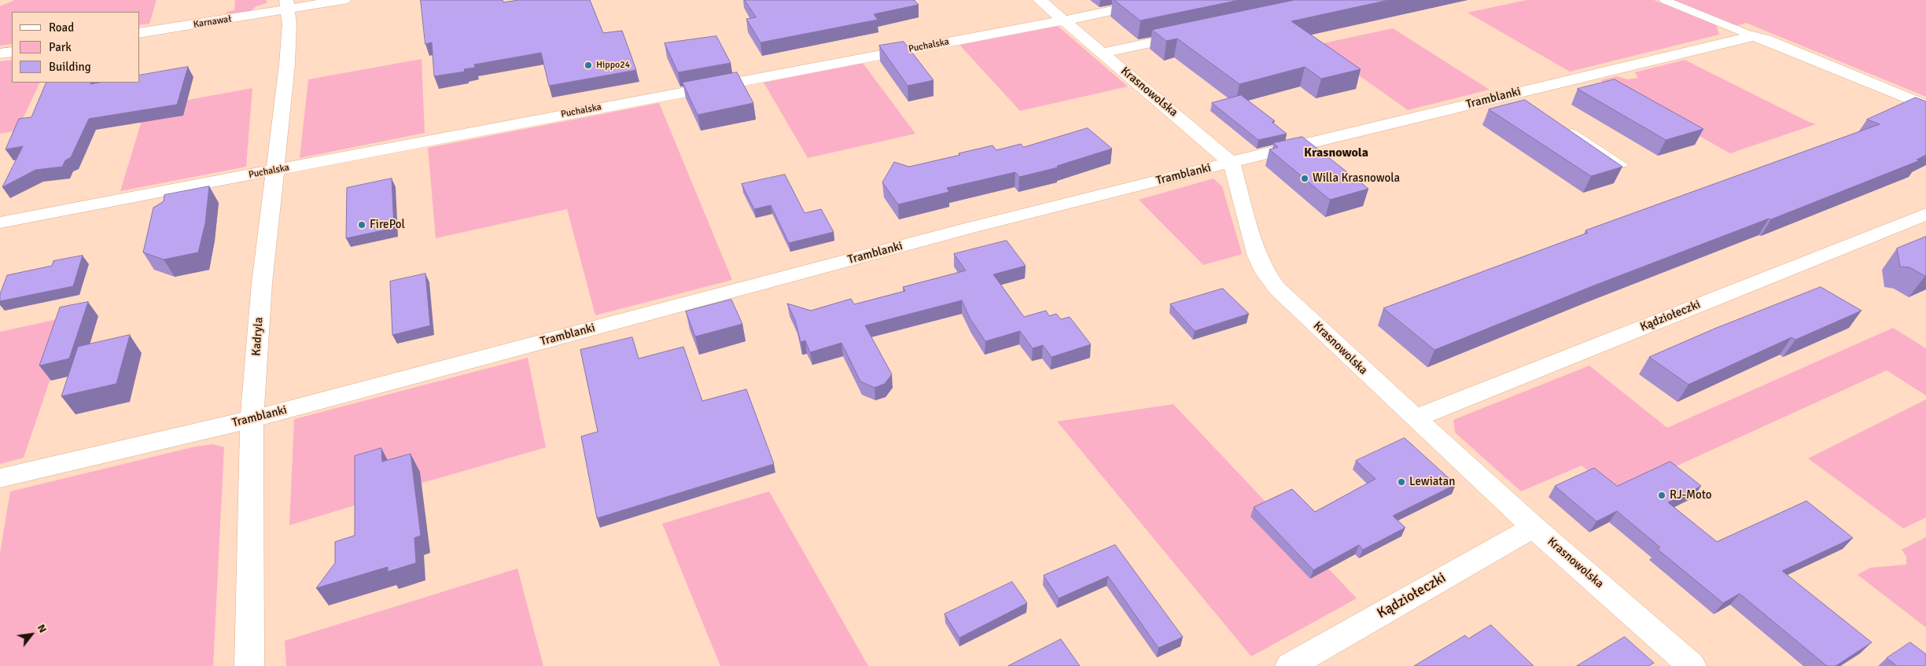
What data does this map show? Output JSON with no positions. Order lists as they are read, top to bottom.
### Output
{
  "streets": {
    "street": [
      "Karnawał",
      "Puchalska",
      "Krasnowolska",
      "Tramblanki",
      "Kądziołeczki",
      "Kadryla"
    ]
  },
  "crossings": [
    ["Karnawał", "Kadryla"],
    ["Puchalska", "Krasnowolska"],
    ["Puchalska", "Kadryla"],
    ["Krasnowolska", "Tramblanki"],
    ["Krasnowolska", "Kądziołeczki"],
    ["Tramblanki", "Kadryla"]
  ],
  "districts": ["Krasnowola"],
  "places": [
    "Hippo24",
    "Willa Krasnowola",
    "FirePol",
    "Lewiatan",
    "RJ-Moto"
  ],
  "legend": ["Road", "Park", "Building"],
  "north": "top right"
}
